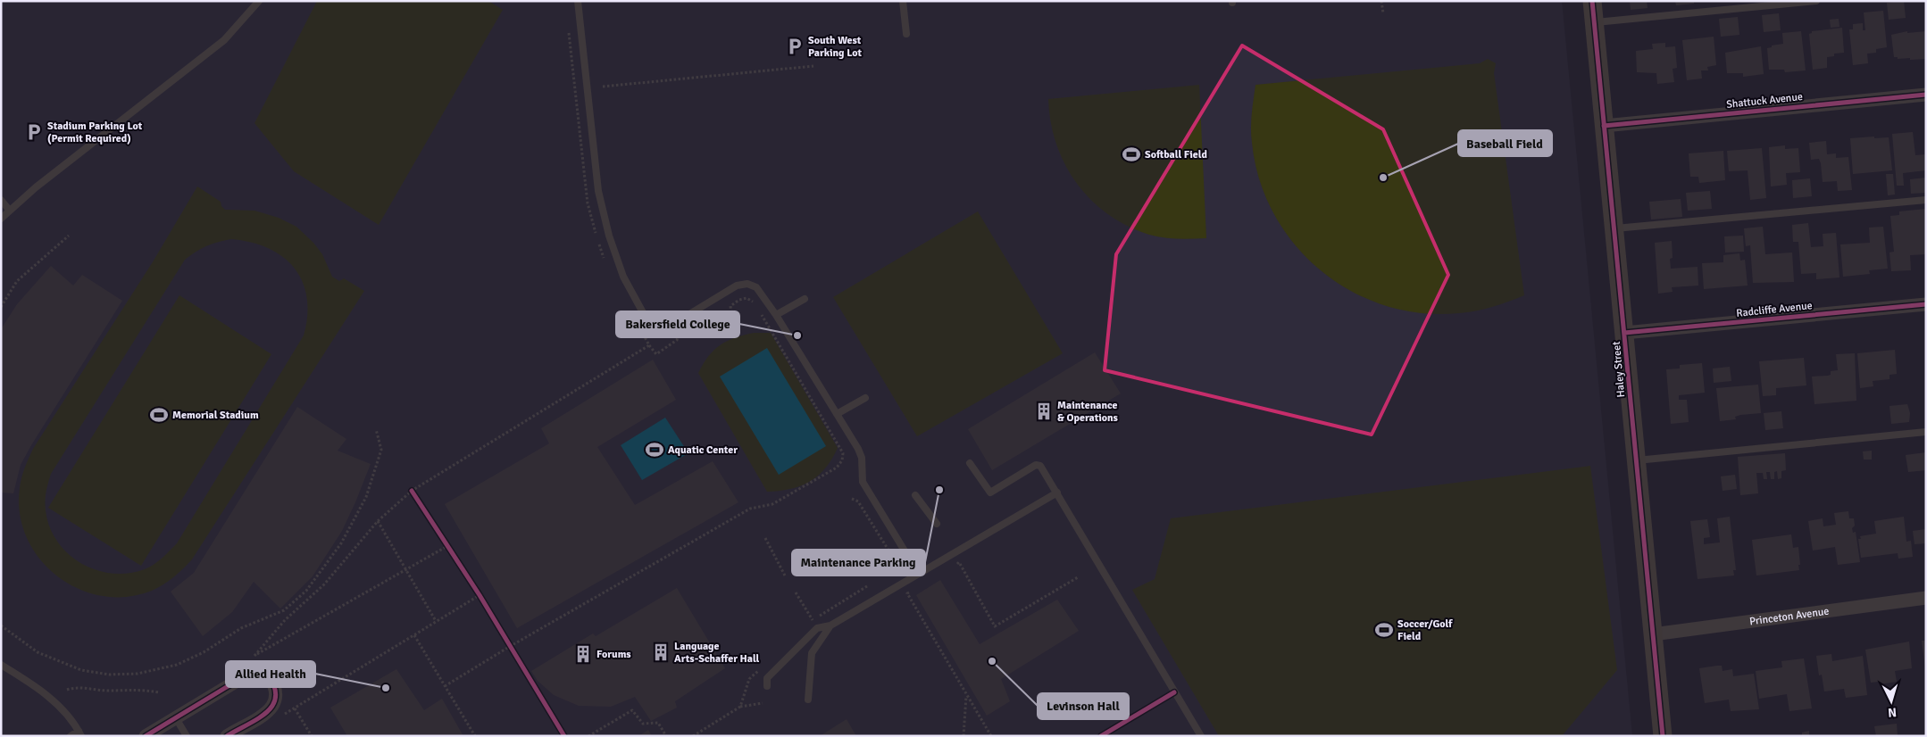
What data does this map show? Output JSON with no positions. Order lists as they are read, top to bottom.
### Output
{
  "streets": {
    "street": [
      "Shattuck Avenue",
      "Radcliffe Avenue",
      "Haley Street",
      "Princeton Avenue"
    ]
  },
  "crossings": [
    ["Shattuck Avenue", "Haley Street"],
    ["Radcliffe Avenue", "Haley Street"],
    ["Haley Street", "Princeton Avenue"]
  ],
  "places": {
    "parking": ["South West Parking Lot", "Stadium Parking Lot (Permit Required)"],
    "sports": [
      "Softball Field",
      "Memorial Stadium",
      "Aquatic Center",
      "Soccer/Golf Field"
    ],
    "other": [
      "Baseball Field",
      "Bakersfield College",
      "Maintenance Parking",
      "Levinson Hall",
      "Allied Health"
    ],
    "building": ["Maintenance & Operations", "Language Arts-Schaffer Hall", "Forums"]
  },
  "north": "bottom"
}
